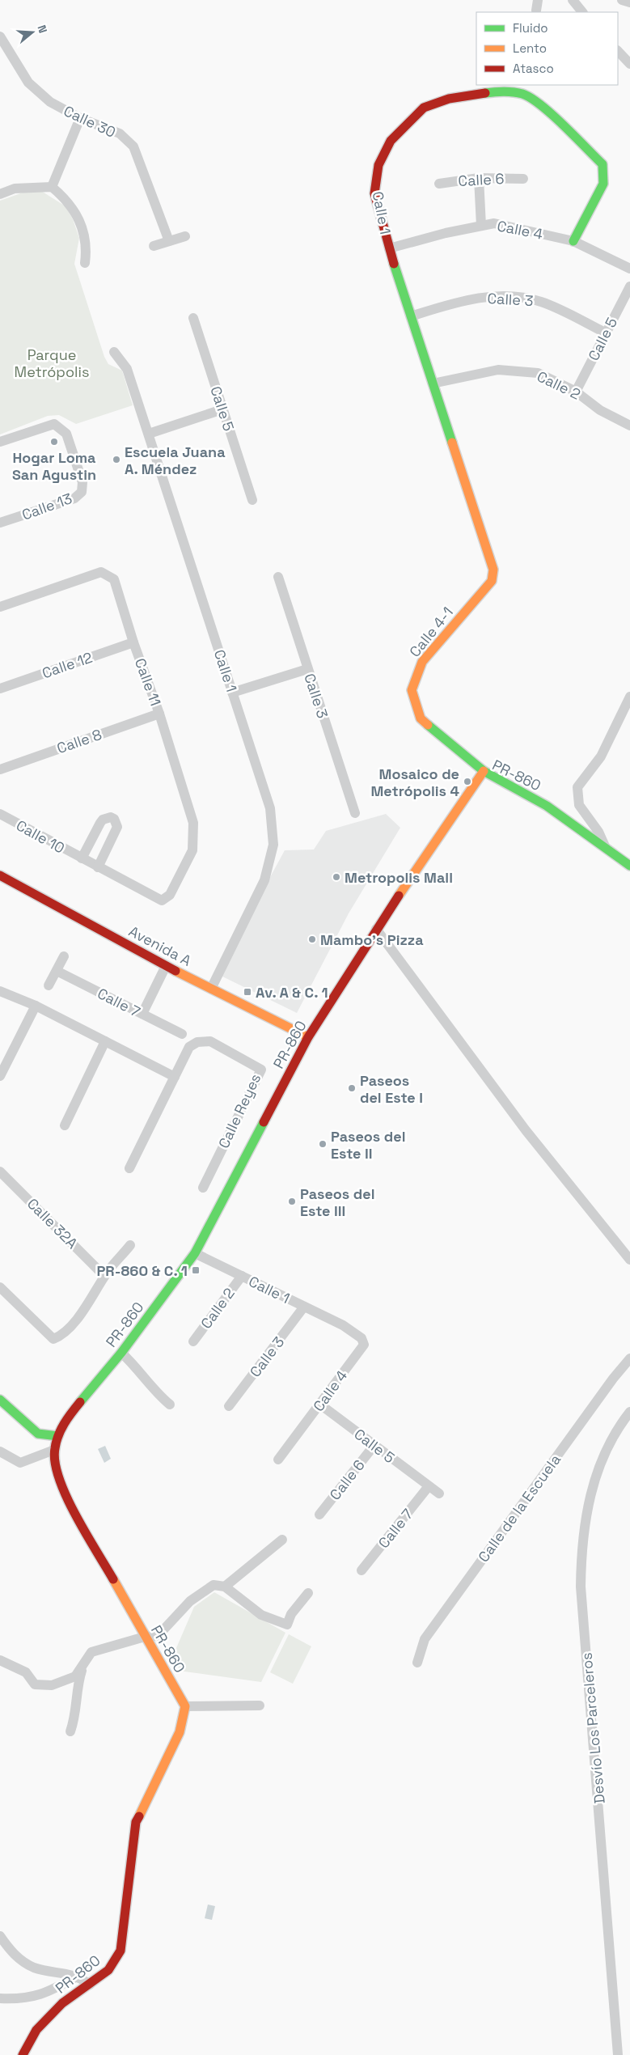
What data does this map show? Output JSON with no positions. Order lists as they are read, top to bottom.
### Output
{
  "streets": {
    "street": [
      "Calle 30",
      "Calle 6",
      "Calle 1",
      "Calle 4",
      "Calle 3",
      "Calle 5",
      "Calle 2",
      "Calle 13",
      "Calle 4-1",
      "Calle 12",
      "Calle 11",
      "Calle 8",
      "PR-860",
      "Calle 10",
      "Avenida A",
      "Calle 7",
      "Calle Reyes",
      "Calle 32A",
      "Calle de la Escuela",
      "Desvío Los Parceleros"
    ]
  },
  "crossings": [
    ["Calle 6", "Calle 5"],
    ["Calle 1", "Calle 4"],
    ["Calle 1", "Calle 3"],
    ["Calle 1", "Calle 2"],
    ["Calle 1", "Calle 4-1"],
    ["Calle 1", "PR-860"],
    ["Calle 1", "Avenida A"],
    ["Calle 4", "Calle 5"],
    ["Calle 3", "Calle 5"],
    ["Calle 5", "Calle 2"],
    ["Calle 5", "Calle 7"],
    ["Calle 4-1", "PR-860"],
    ["Calle 12", "Calle 11"],
    ["Calle 11", "Calle 8"],
    ["Calle 11", "Calle 10"],
    ["PR-860", "Avenida A"]
  ],
  "parks": ["Parque Metrópolis"],
  "places": {
    "other": [
      "Hogar Loma San Agustin",
      "Escuela Juana A. Méndez",
      "Mosaico de Metrópolis 4",
      "Metropolis Mall",
      "Mambo's Pizza",
      "Paseos del Este I",
      "Paseos del Este II",
      "Paseos del Este III"
    ],
    "transit": ["Av. A & C. 1", "PR-860 & C. 1"]
  },
  "legend": ["Fluido", "Lento", "Atasco"],
  "north": "right"
}
